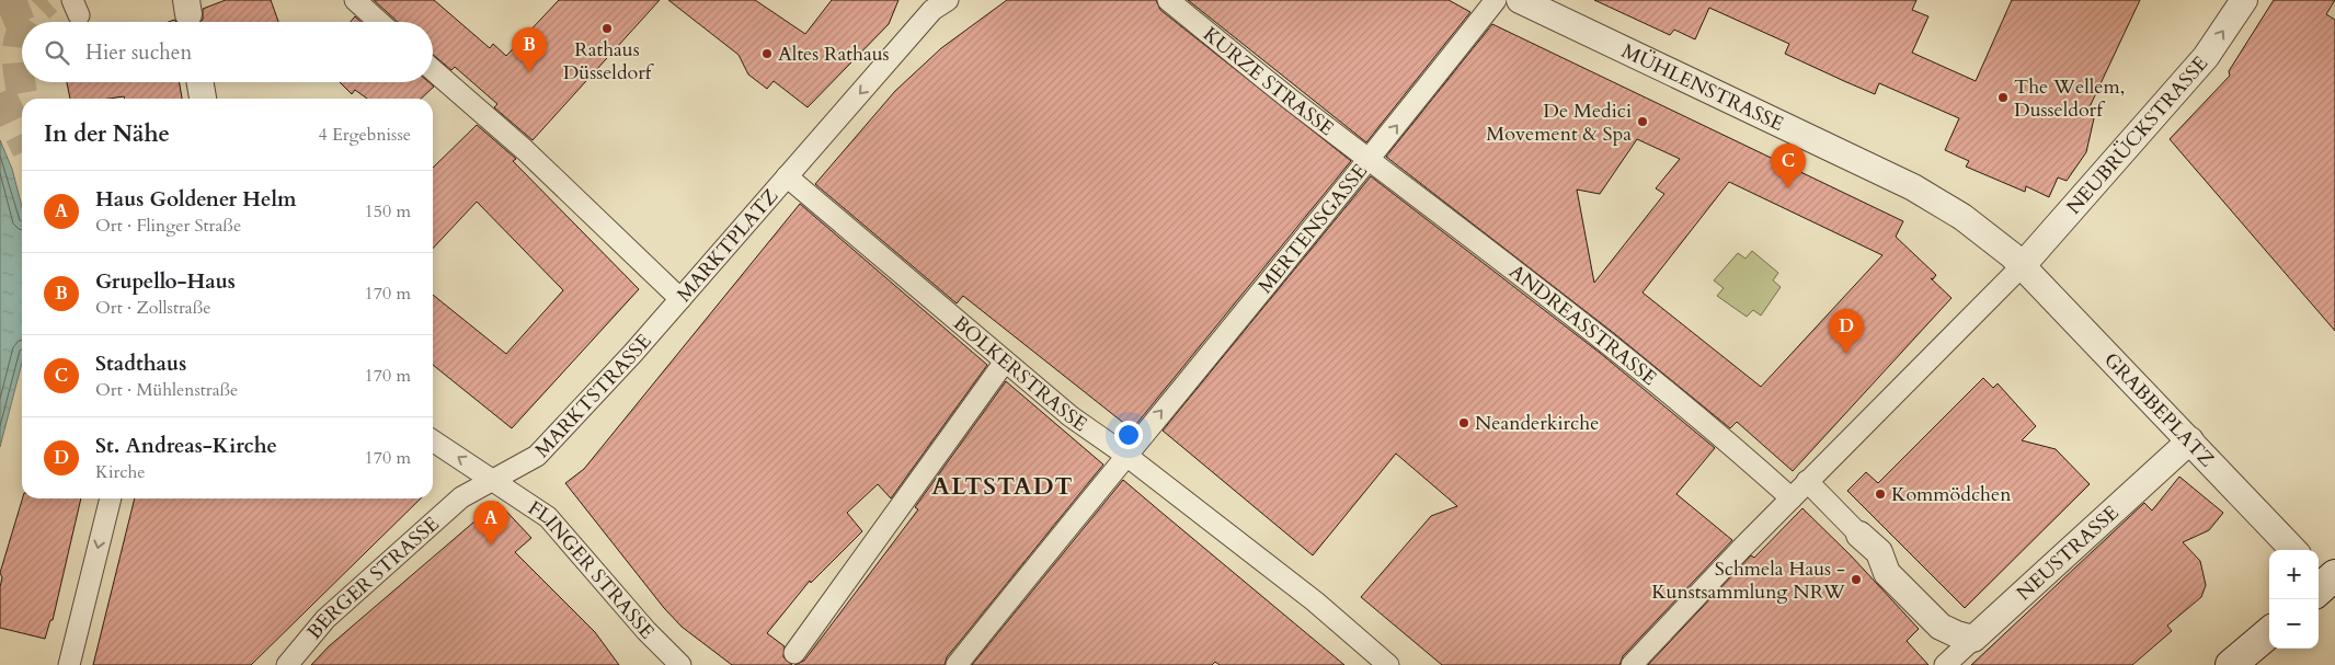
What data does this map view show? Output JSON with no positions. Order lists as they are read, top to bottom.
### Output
{
  "streets": {
    "street": [
      "KURZE STRASSE",
      "MÜHLENSTRASSE",
      "NEUBRÜCKSTRASSE",
      "MERTENSGASSE",
      "MARKTPLATZ",
      "ANDREASSTRASSE",
      "BOLKERSTRASSE",
      "MARKTSTRASSE",
      "GRABBEPLATZ",
      "NEUSTRASSE",
      "FLINGER STRASSE",
      "BERGER STRASSE"
    ]
  },
  "crossings": [
    ["KURZE STRASSE", "MERTENSGASSE"],
    ["KURZE STRASSE", "ANDREASSTRASSE"],
    ["MÜHLENSTRASSE", "NEUBRÜCKSTRASSE"],
    ["MÜHLENSTRASSE", "GRABBEPLATZ"],
    ["NEUBRÜCKSTRASSE", "GRABBEPLATZ"],
    ["MERTENSGASSE", "ANDREASSTRASSE"],
    ["MERTENSGASSE", "BOLKERSTRASSE"],
    ["MARKTPLATZ", "BOLKERSTRASSE"],
    ["MARKTPLATZ", "MARKTSTRASSE"],
    ["MARKTSTRASSE", "FLINGER STRASSE"],
    ["MARKTSTRASSE", "BERGER STRASSE"],
    ["GRABBEPLATZ", "NEUSTRASSE"],
    ["FLINGER STRASSE", "BERGER STRASSE"]
  ],
  "one_way": ["NEUBRÜCKSTRASSE", "MERTENSGASSE"],
  "districts": ["ALTSTADT"],
  "places": [
    "Rathaus Düsseldorf",
    "Altes Rathaus",
    "The Wellem, Dusseldorf",
    "De Medici Movement & Spa",
    "Neanderkirche",
    "Kommödchen",
    "Schmela Haus - Kunstsammlung NRW"
  ],
  "page": {
    "search": "Hier suchen",
    "pins": [
      "B",
      "C",
      "D",
      "A"
    ],
    "heading": ["In der Nähe", "4 Ergebnisse"],
    "list": [
      {
        "mark": "A",
        "name": "Haus Goldener Helm",
        "note": "Ort · Flinger Straße",
        "value": "150 m"
      },
      {
        "mark": "B",
        "name": "Grupello-Haus",
        "note": "Ort · Zollstraße",
        "value": "170 m"
      },
      {
        "mark": "C",
        "name": "Stadthaus",
        "note": "Ort · Mühlenstraße",
        "value": "170 m"
      },
      {
        "mark": "D",
        "name": "St. Andreas-Kirche",
        "note": "Kirche",
        "value": "170 m"
      }
    ],
    "map_buttons": ["+", "−"]
  }
}
